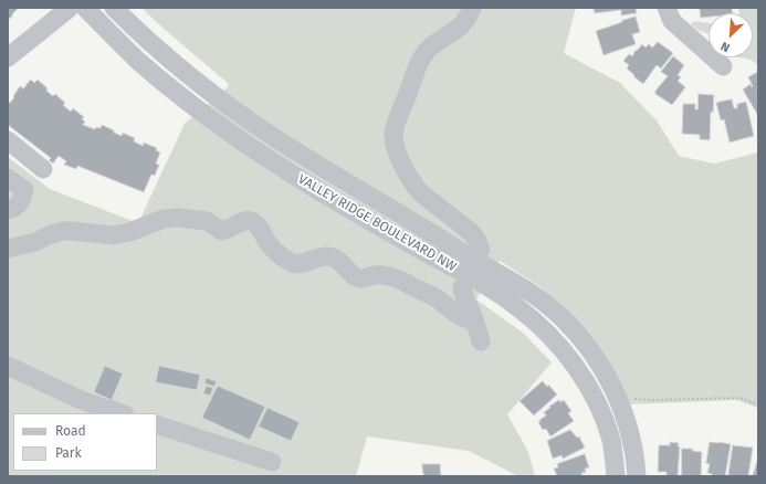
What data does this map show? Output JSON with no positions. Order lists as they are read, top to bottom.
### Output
{
  "streets": {
    "street": ["VALLEY RIDGE BOULEVARD NW"]
  },
  "legend": ["Road", "Park"],
  "north": "bottom left"
}
